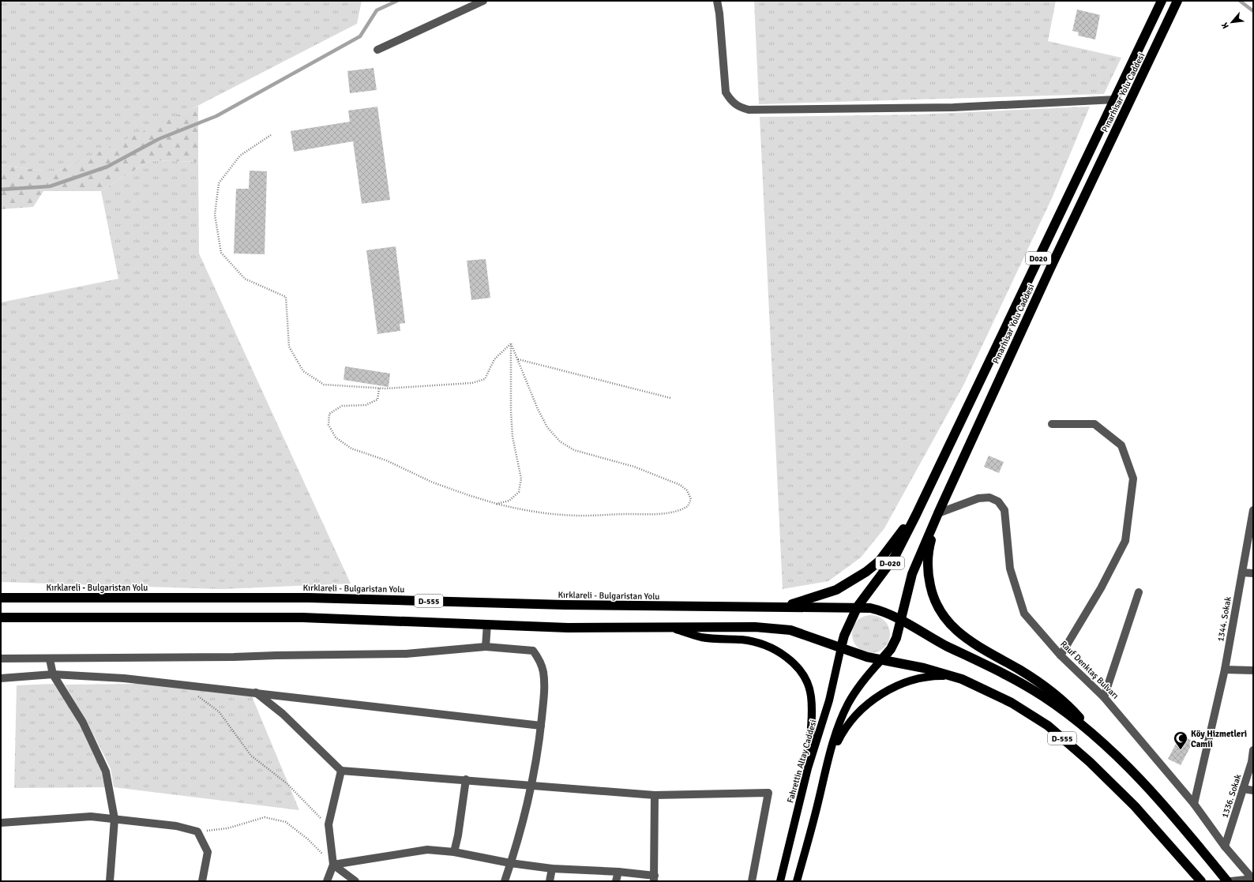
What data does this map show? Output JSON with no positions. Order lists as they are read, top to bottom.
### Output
{
  "streets": {
    "highway": [
      "Pınarhisar Yolu Caddesi",
      "D020",
      "D-020",
      "Kırklareli - Bulgaristan Yolu",
      "D-555"
    ],
    "main road": ["Fahrettin Altay Caddesi"],
    "street": ["1344. Sokak", "Rauf Denktaş Bulvarı", "1336. Sokak"]
  },
  "crossings": [
    ["Pınarhisar Yolu Caddesi", "Kırklareli - Bulgaristan Yolu"],
    ["Pınarhisar Yolu Caddesi", "D-555"],
    ["Pınarhisar Yolu Caddesi", "Rauf Denktaş Bulvarı"],
    ["Pınarhisar Yolu Caddesi", "Fahrettin Altay Caddesi"],
    ["Kırklareli - Bulgaristan Yolu", "D-555"],
    ["Kırklareli - Bulgaristan Yolu", "Fahrettin Altay Caddesi"],
    ["D-555", "Fahrettin Altay Caddesi"],
    ["1344. Sokak", "Rauf Denktaş Bulvarı"],
    ["Rauf Denktaş Bulvarı", "1336. Sokak"]
  ],
  "places": {
    "mosque": ["Köy Hizmetleri Camii"]
  },
  "north": "bottom left"
}
